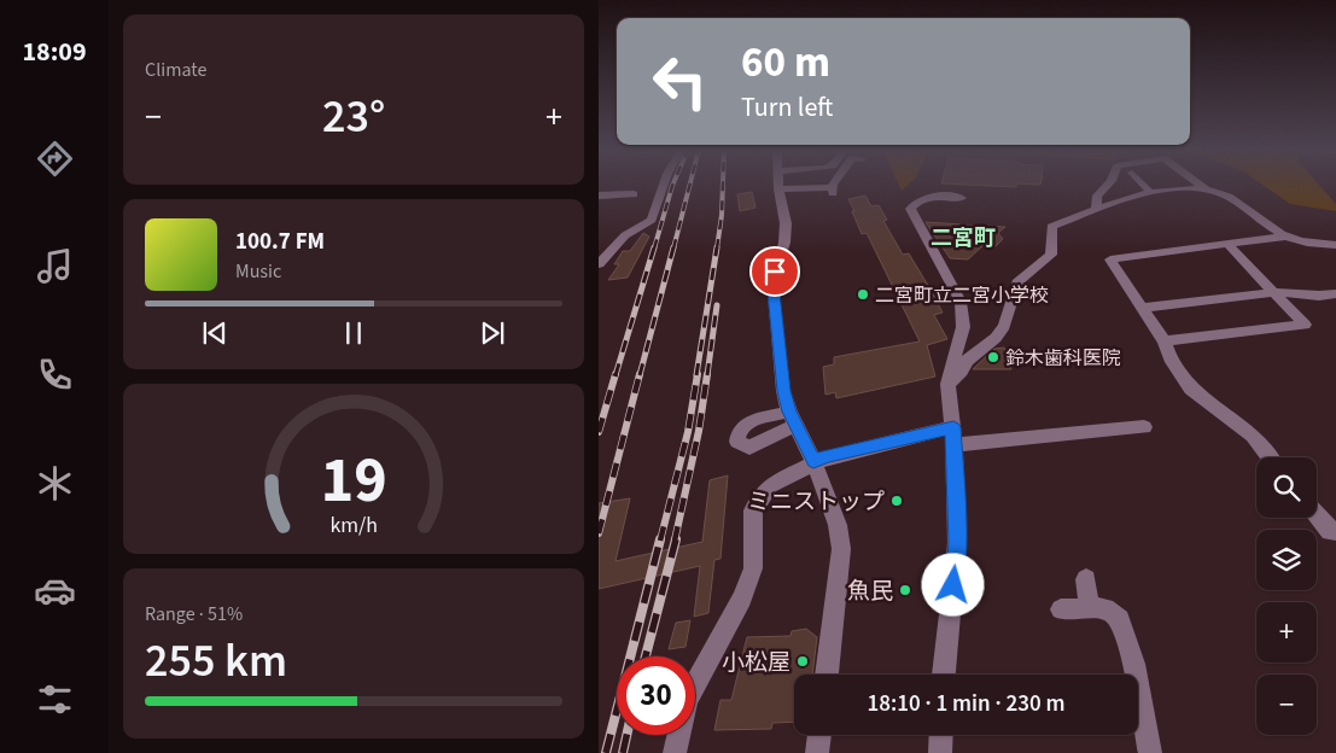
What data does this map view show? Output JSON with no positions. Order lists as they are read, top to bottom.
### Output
{
  "districts": ["二宮町"],
  "places": [
    "二宮町立二宮小学校",
    "鈴木歯科医院",
    "ミニストップ",
    "魚民",
    "小松屋"
  ],
  "page": {
    "tabs": "18:09",
    "tile": [
      "Climate",
      ["Range · 51%", "255 km"]
    ],
    "turn": ["60 m", "Turn left"],
    "heat": ["−", "23°", "+"],
    "song": ["100.7 FM", "Music"],
    "map_buttons": ["+", "−"],
    "limit": "30",
    "trip": "18:10 · 1 min · 230 m",
    "gauge": ["19", "km/h"]
  }
}
